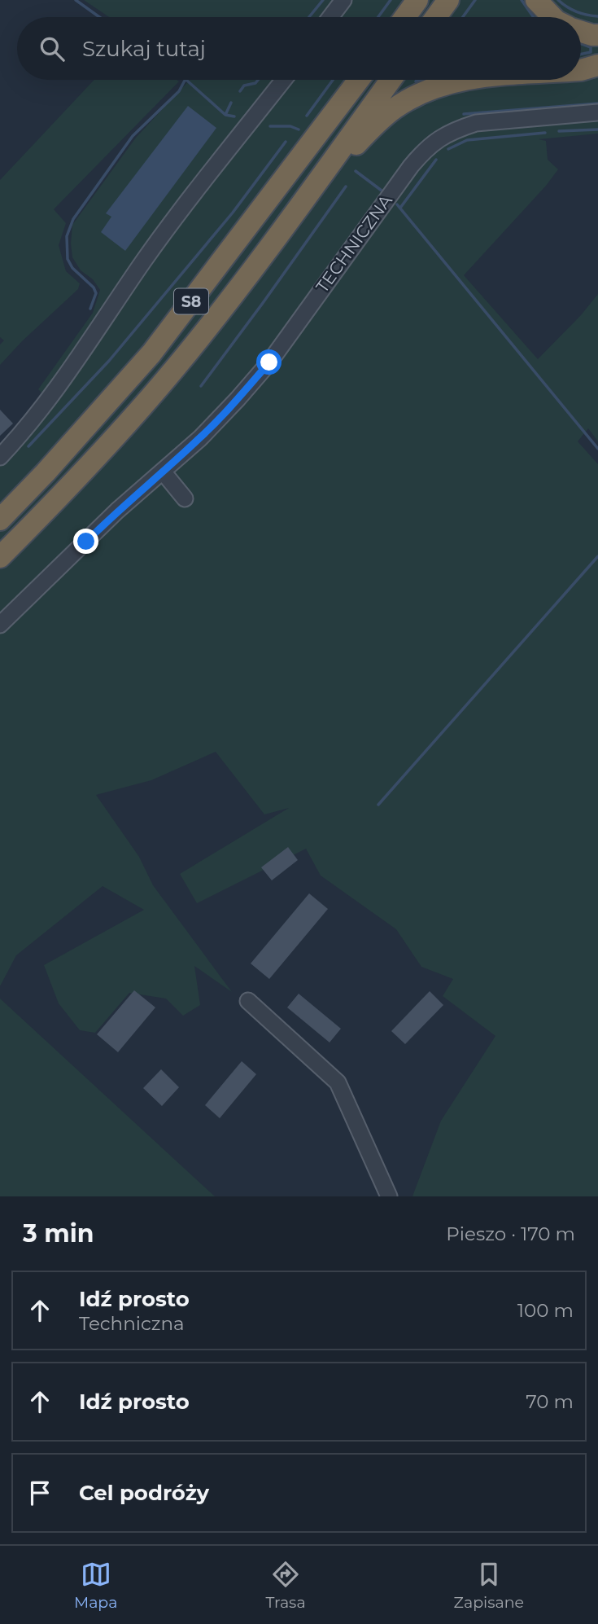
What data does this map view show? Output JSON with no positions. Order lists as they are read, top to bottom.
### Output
{
  "streets": {
    "highway": ["S8"],
    "street": ["TECHNICZNA"]
  },
  "page": {
    "search": "Szukaj tutaj",
    "heading": ["3 min", "Pieszo · 170 m"],
    "list": [
      ["Idź prosto", "Techniczna", "100 m"],
      ["Idź prosto", "70 m"],
      "Cel podróży"
    ],
    "nav": ["Mapa", "Trasa", "Zapisane"]
  }
}
